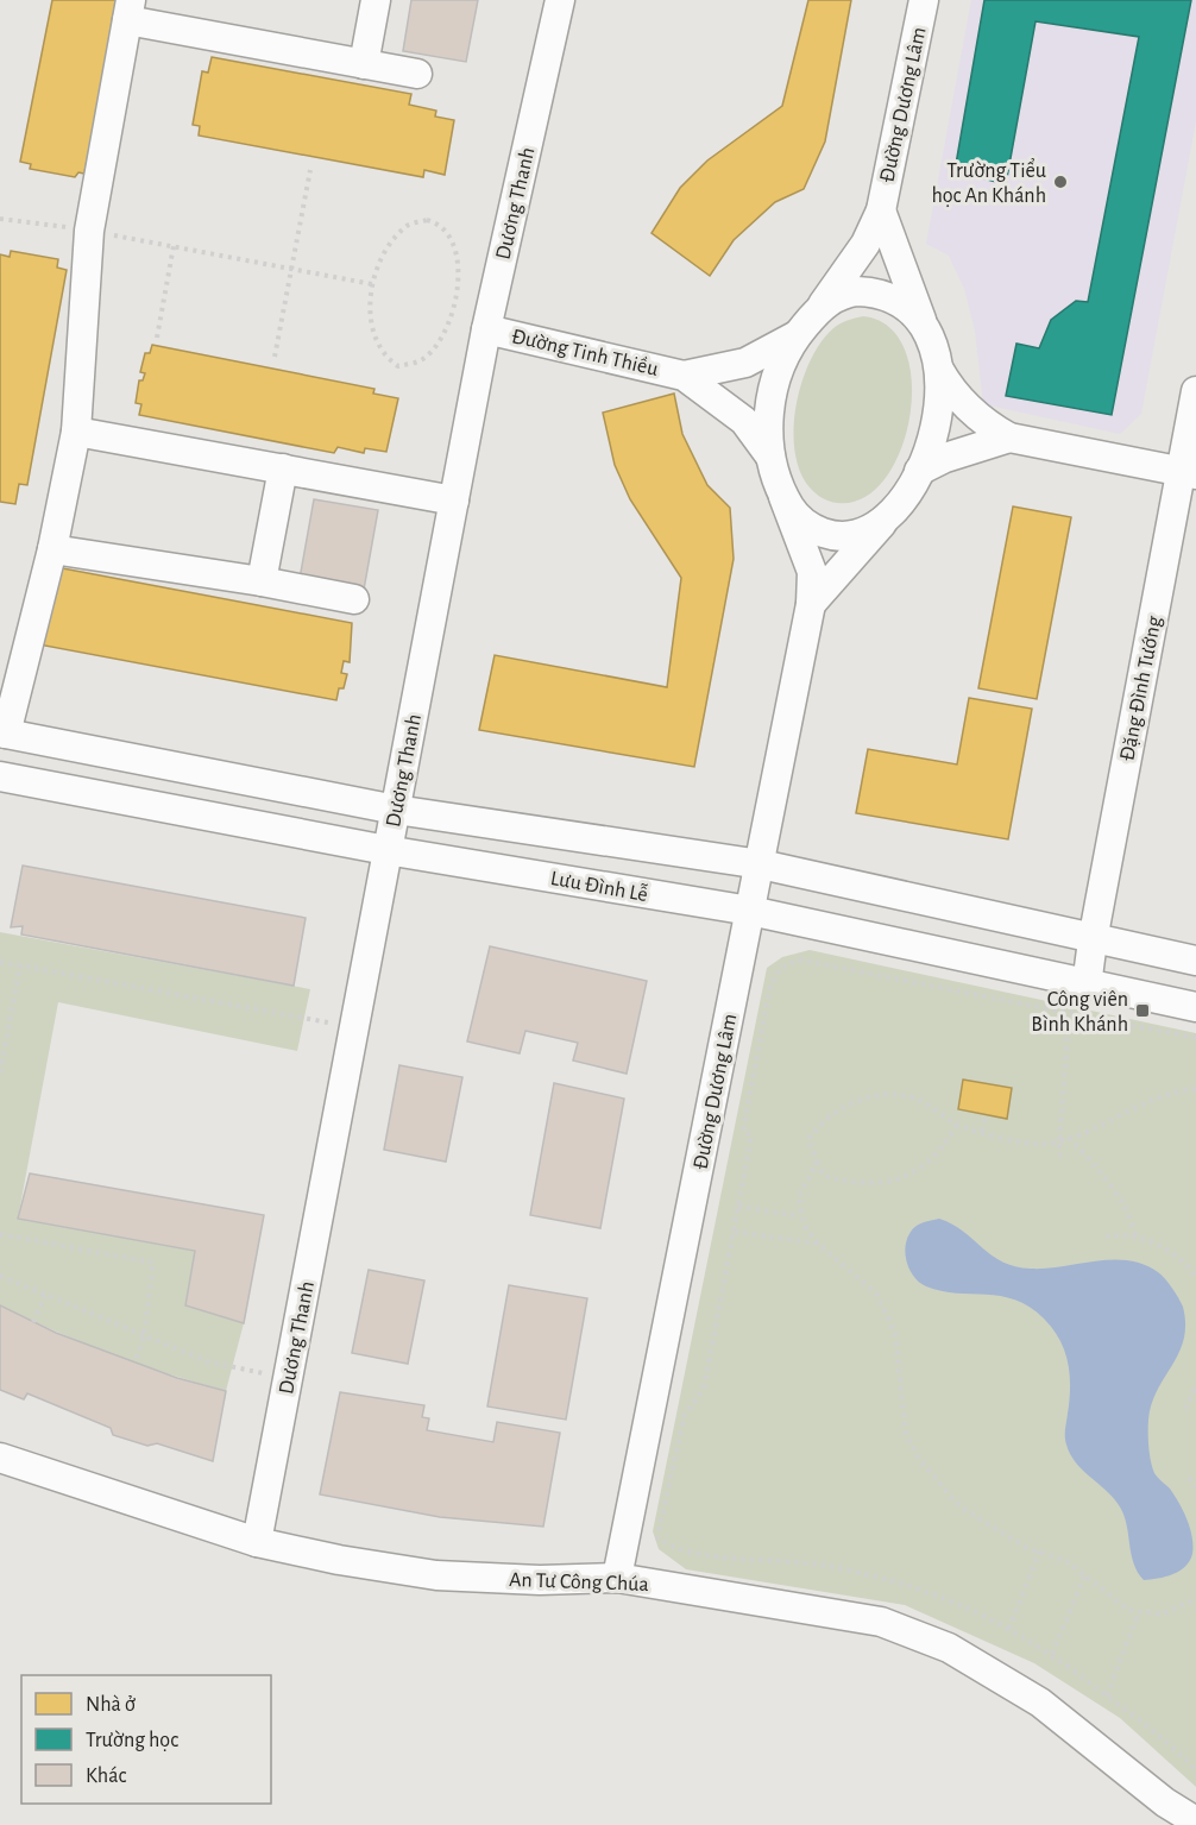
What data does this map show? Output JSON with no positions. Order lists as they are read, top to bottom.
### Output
{
  "streets": {
    "street": [
      "Đường Dương Lâm",
      "Dương Thanh",
      "Đường Tinh Thiều",
      "Đặng Đình Tướng",
      "Lưu Đình Lễ",
      "An Tư Công Chúa"
    ]
  },
  "crossings": [
    ["Đường Dương Lâm", "Đường Tinh Thiều"],
    ["Đường Dương Lâm", "Lưu Đình Lễ"],
    ["Đường Dương Lâm", "An Tư Công Chúa"],
    ["Dương Thanh", "Đường Tinh Thiều"],
    ["Dương Thanh", "Lưu Đình Lễ"],
    ["Dương Thanh", "An Tư Công Chúa"],
    ["Đặng Đình Tướng", "Lưu Đình Lễ"]
  ],
  "places": {
    "other": ["Trường Tiểu học An Khánh"],
    "transit": ["Công viên Bình Khánh"]
  },
  "legend": ["Nhà ở", "Trường học", "Khác"]
}
